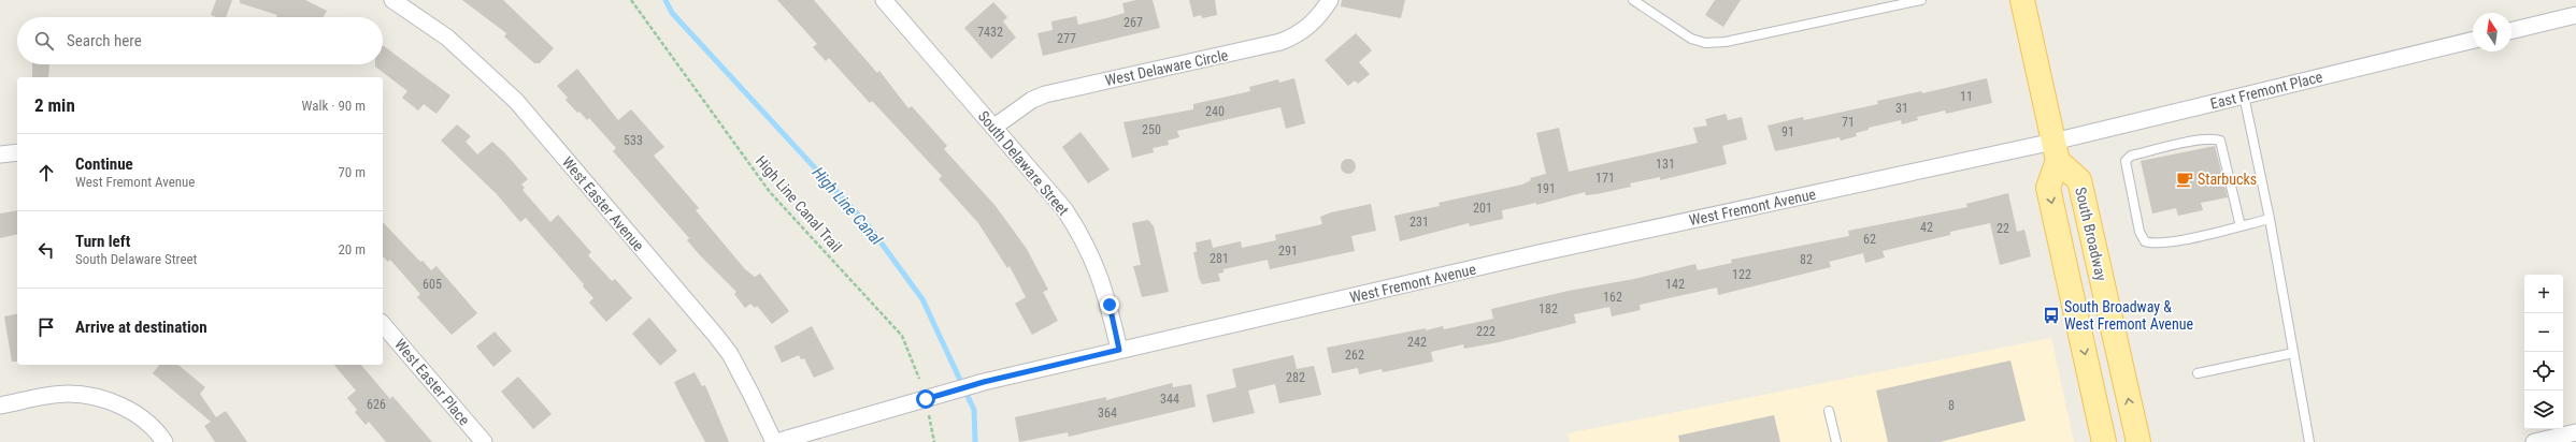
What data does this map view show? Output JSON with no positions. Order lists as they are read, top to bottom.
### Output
{
  "streets": {
    "main road": ["South Broadway"],
    "street": [
      "West Delaware Circle",
      "East Fremont Place",
      "South Delaware Street",
      "West Easter Avenue",
      "West Fremont Avenue",
      "West Easter Place"
    ],
    "path": ["High Line Canal Trail"]
  },
  "crossings": [
    ["West Delaware Circle", "South Delaware Street"],
    ["East Fremont Place", "West Fremont Avenue"],
    ["East Fremont Place", "South Broadway"],
    ["South Delaware Street", "West Fremont Avenue"],
    ["West Easter Avenue", "West Fremont Avenue"],
    ["West Fremont Avenue", "South Broadway"]
  ],
  "water": ["High Line Canal"],
  "places": {
    "cafe": ["Starbucks"],
    "bus stop": ["South Broadway & West Fremont Avenue"]
  },
  "house_numbers": [
    "267",
    "7432",
    "277",
    "11",
    "31",
    "240",
    "71",
    "250",
    "91",
    "533",
    "131",
    "171",
    "191",
    "201",
    "231",
    "42",
    "22",
    "62",
    "291",
    "281",
    "82",
    "122",
    "605",
    "142",
    "162",
    "182",
    "222",
    "242",
    "262",
    "282",
    "344",
    "626",
    "8",
    "364"
  ],
  "north": "top",
  "page": {
    "search": "Search here",
    "heading": ["2 min", "Walk · 90 m"],
    "list": [
      ["Continue", "West Fremont Avenue", "70 m"],
      ["Turn left", "South Delaware Street", "20 m"],
      "Arrive at destination"
    ],
    "map_buttons": ["+", "−"]
  }
}
